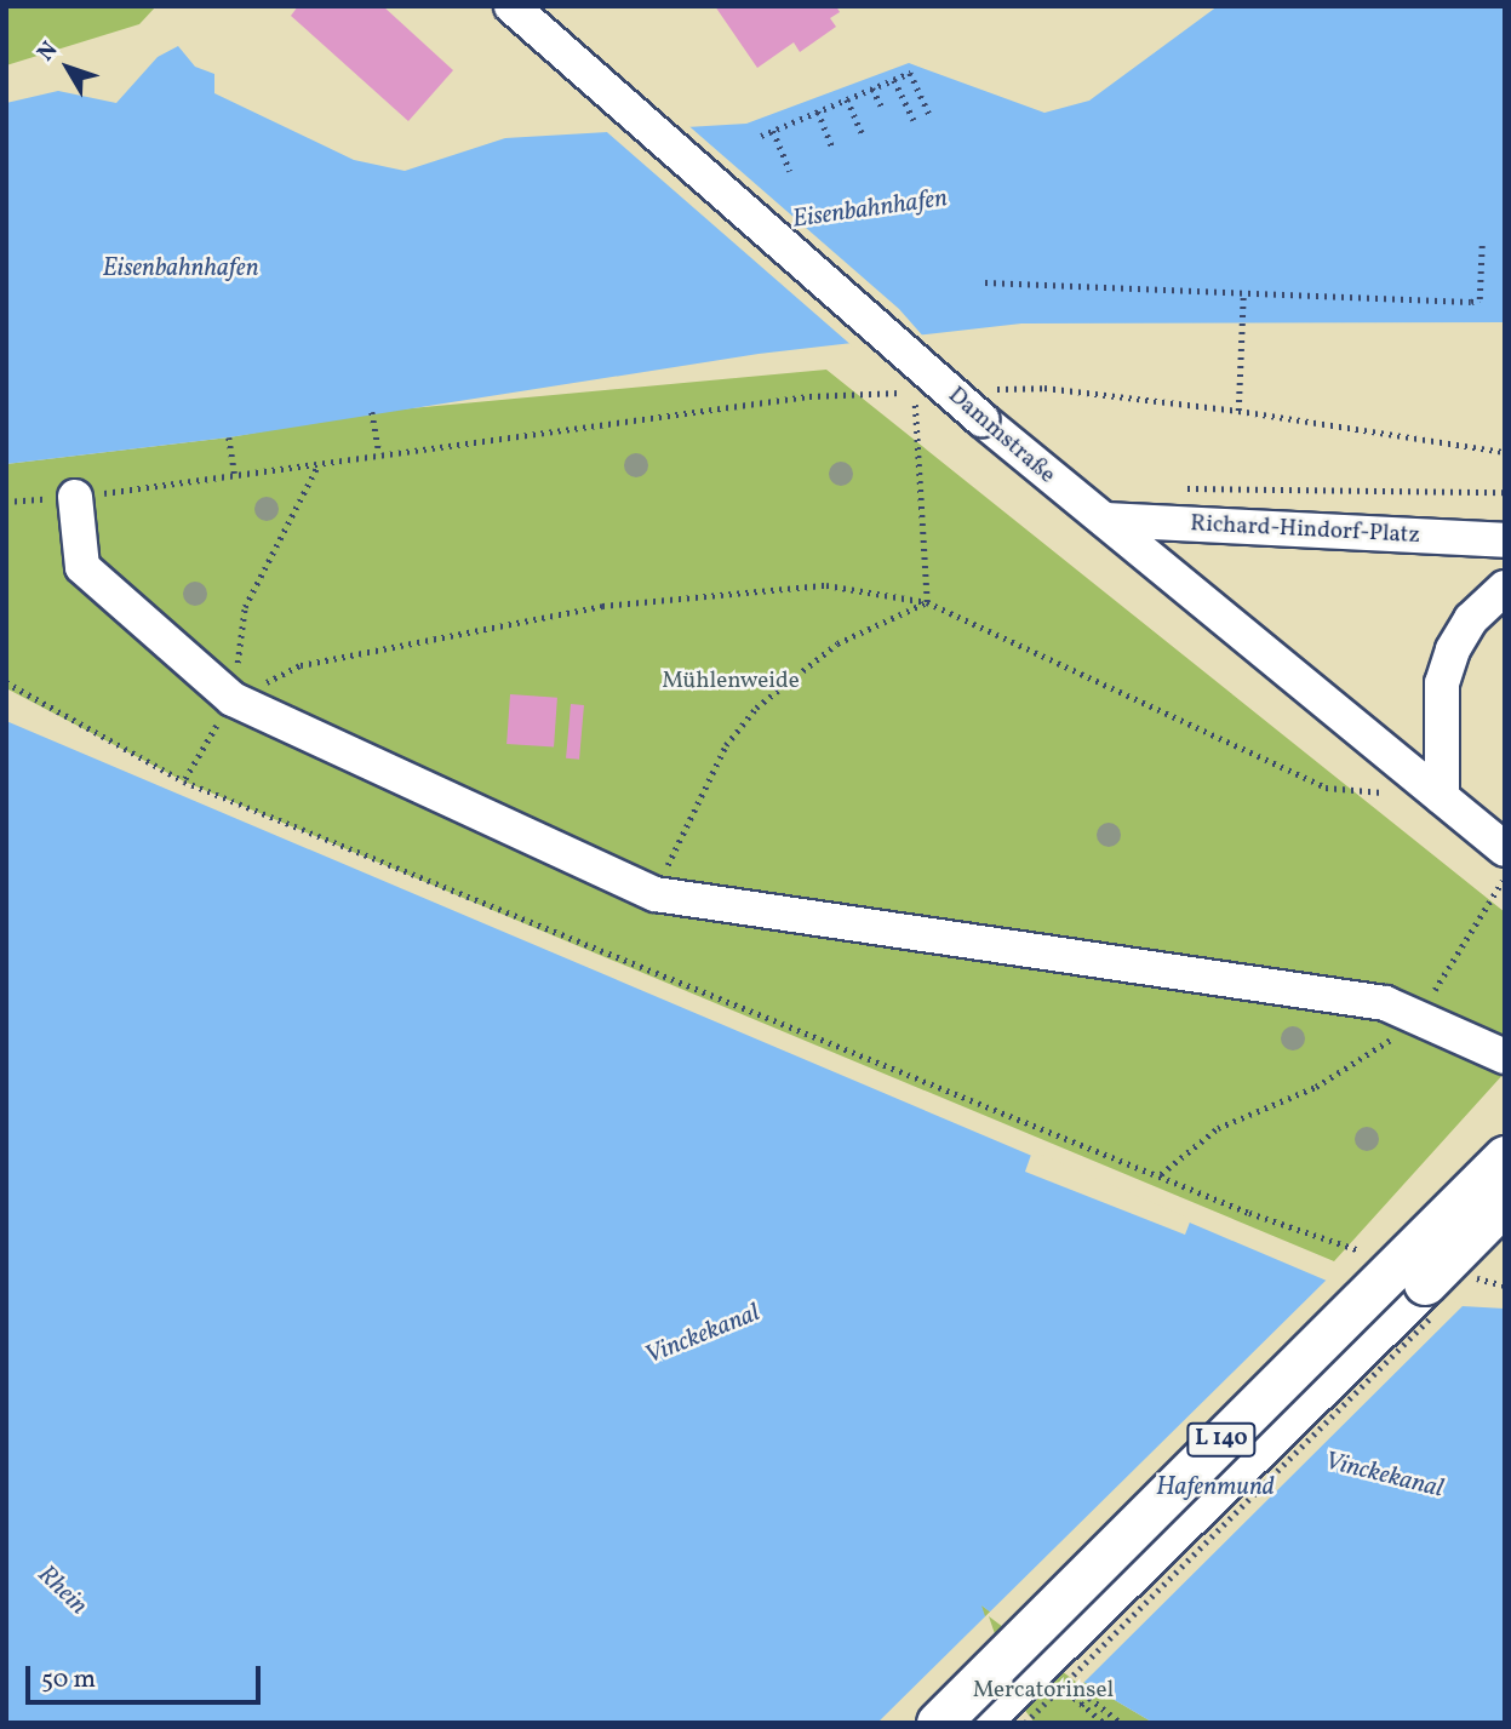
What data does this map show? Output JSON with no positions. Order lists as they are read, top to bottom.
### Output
{
  "streets": {
    "main road": ["L 140"],
    "street": ["Dammstraße", "Richard-Hindorf-Platz"]
  },
  "crossings": [
    ["Dammstraße", "Richard-Hindorf-Platz"]
  ],
  "water": [
    "Eisenbahnhafen",
    "Vinckekanal",
    "Hafenmund",
    "Rhein"
  ],
  "parks": ["Mühlenweide", "Mercatorinsel"],
  "scale_bar": "50 m",
  "north": "top left"
}
